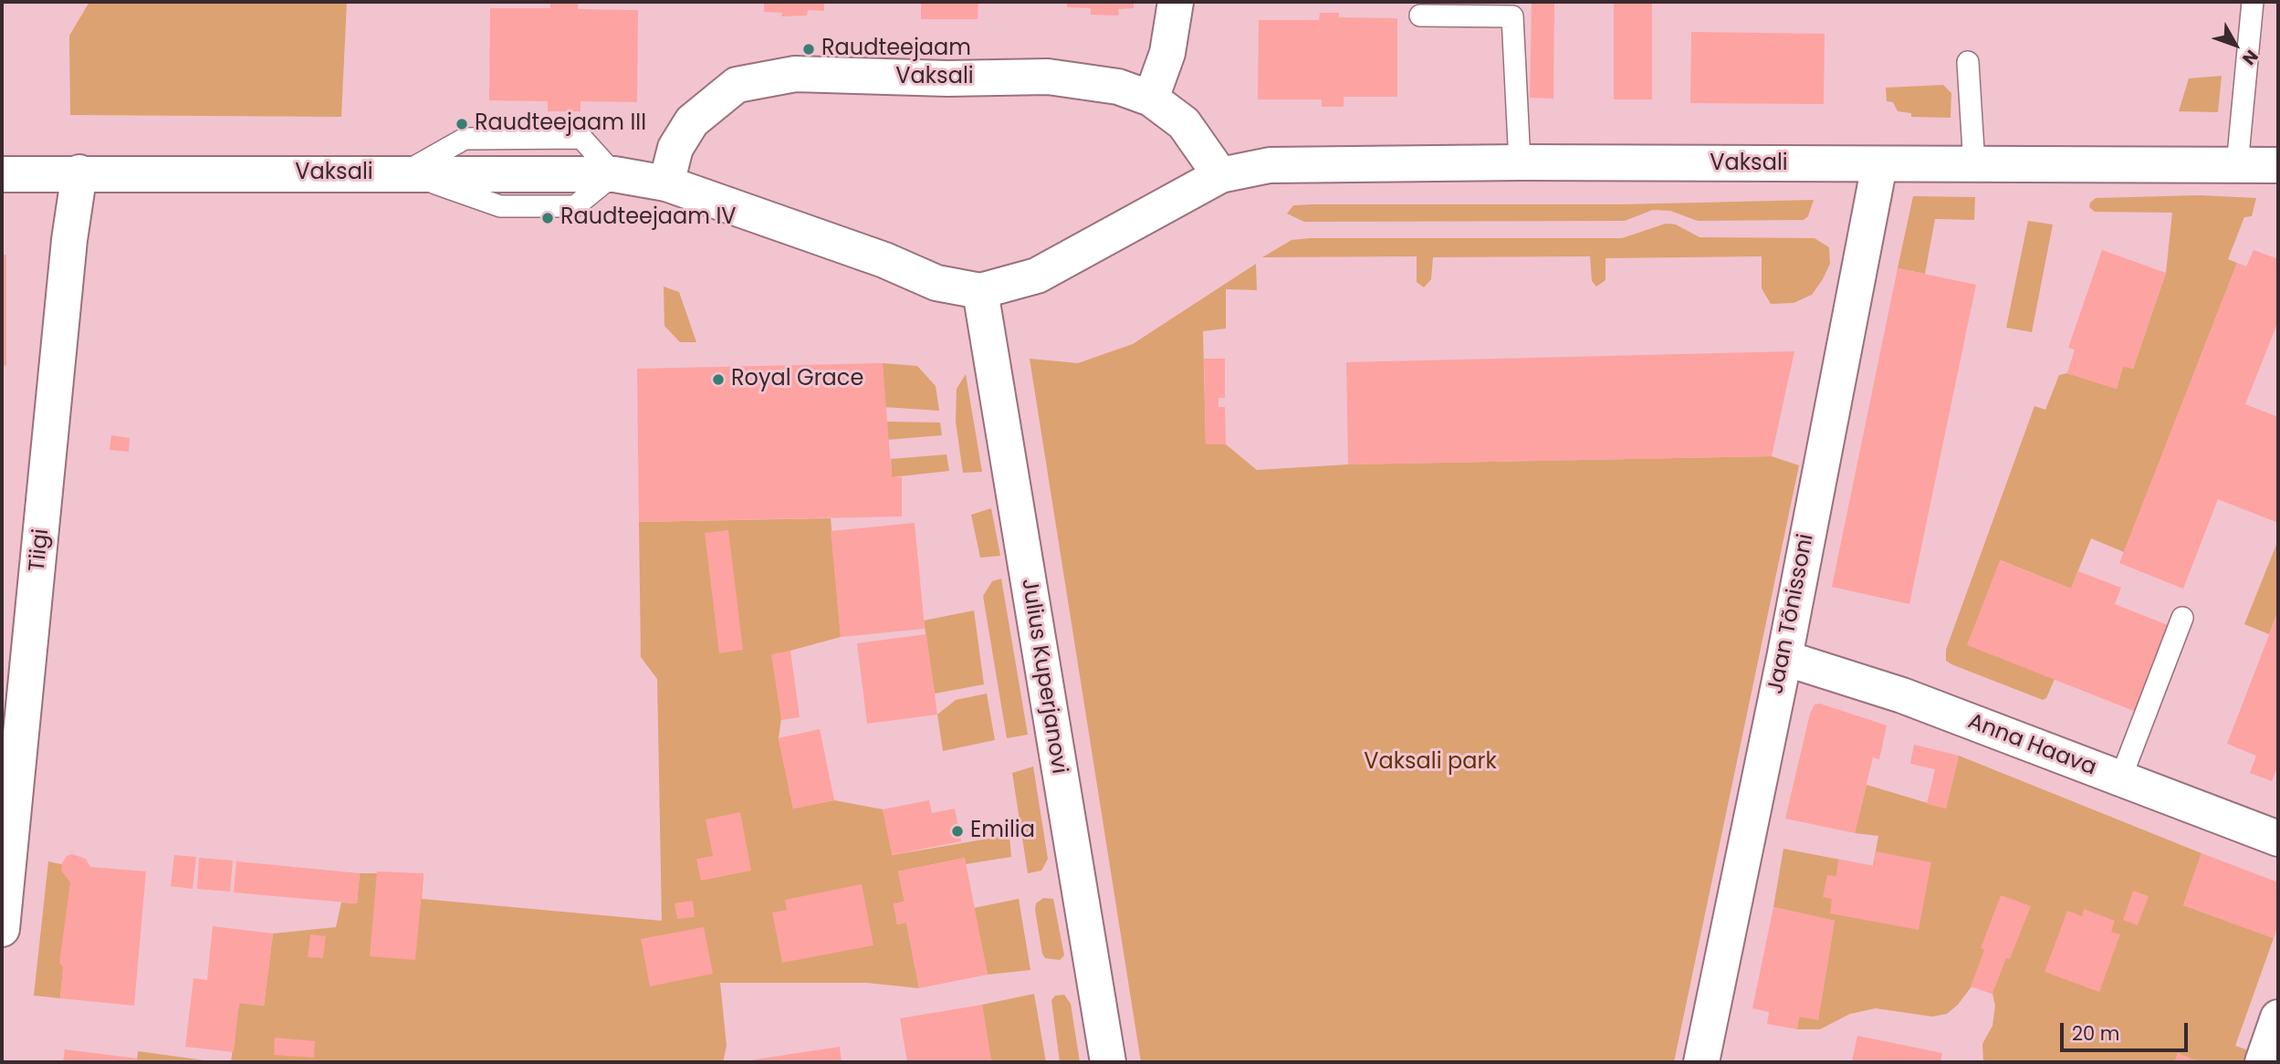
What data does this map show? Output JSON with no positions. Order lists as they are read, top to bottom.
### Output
{
  "streets": {
    "street": [
      "Vaksali",
      "Tiigi",
      "Jaan Tõnissoni",
      "Julius Kuperjanovi",
      "Anna Haava"
    ]
  },
  "crossings": [
    ["Vaksali", "Tiigi"],
    ["Vaksali", "Jaan Tõnissoni"],
    ["Vaksali", "Julius Kuperjanovi"],
    ["Jaan Tõnissoni", "Anna Haava"]
  ],
  "parks": ["Vaksali park"],
  "places": [
    "Raudteejaam",
    "Raudteejaam III",
    "Raudteejaam IV",
    "Royal Grace",
    "Emilia"
  ],
  "scale_bar": "20 m",
  "north": "bottom right"
}
